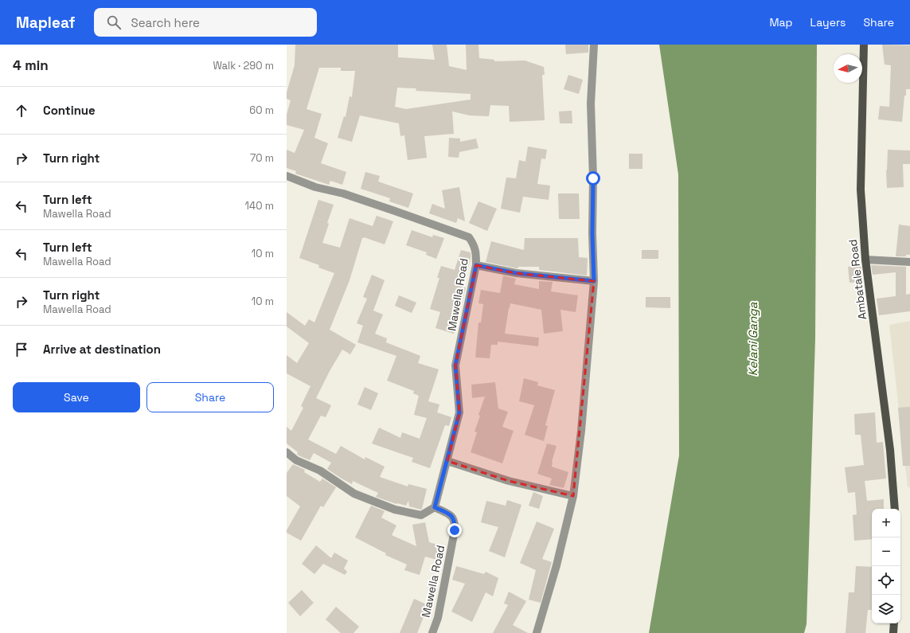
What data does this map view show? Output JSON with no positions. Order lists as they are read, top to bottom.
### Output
{
  "streets": {
    "main road": ["Ambatale Road"],
    "street": ["Mawella Road"]
  },
  "water": ["Kelani Ganga"],
  "north": "left",
  "page": {
    "header": "Mapleaf",
    "search": "Search here",
    "nav": ["Map", "Layers", "Share"],
    "heading": ["4 min", "Walk · 290 m"],
    "list": [
      ["Continue", "60 m"],
      ["Turn right", "70 m"],
      ["Turn left", "Mawella Road", "140 m"],
      ["Turn left", "Mawella Road", "10 m"],
      ["Turn right", "Mawella Road", "10 m"],
      "Arrive at destination"
    ],
    "buttons": ["Save", "Share"],
    "map_buttons": ["+", "−"]
  }
}
